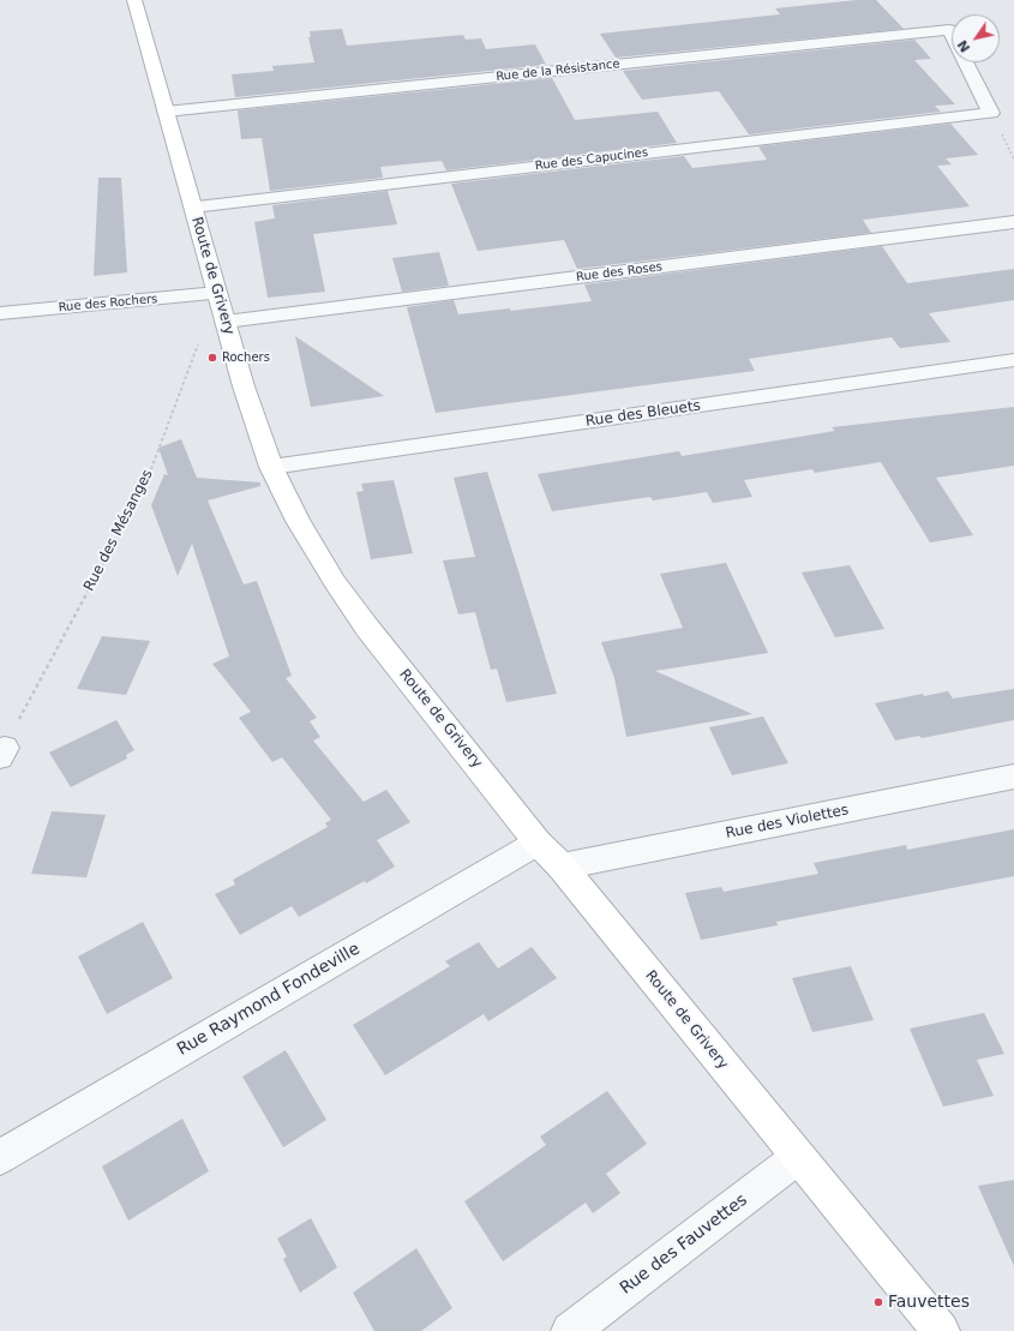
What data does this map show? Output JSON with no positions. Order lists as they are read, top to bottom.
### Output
{
  "streets": {
    "street": [
      "Rue de la Résistance",
      "Rue des Capucines",
      "Rue des Roses",
      "Route de Grivery",
      "Rue des Rochers",
      "Rue des Bleuets",
      "Rue des Violettes",
      "Rue Raymond Fondeville",
      "Rue des Fauvettes"
    ],
    "path": ["Rue des Mésanges"]
  },
  "crossings": [
    ["Rue de la Résistance", "Rue des Capucines"],
    ["Rue de la Résistance", "Route de Grivery"],
    ["Rue des Capucines", "Route de Grivery"],
    ["Rue des Roses", "Route de Grivery"],
    ["Route de Grivery", "Rue des Rochers"],
    ["Route de Grivery", "Rue des Bleuets"],
    ["Route de Grivery", "Rue des Mésanges"],
    ["Route de Grivery", "Rue des Violettes"],
    ["Route de Grivery", "Rue Raymond Fondeville"],
    ["Route de Grivery", "Rue des Fauvettes"],
    ["Rue des Rochers", "Rue des Mésanges"]
  ],
  "places": ["Rochers", "Fauvettes"],
  "north": "bottom left"
}
